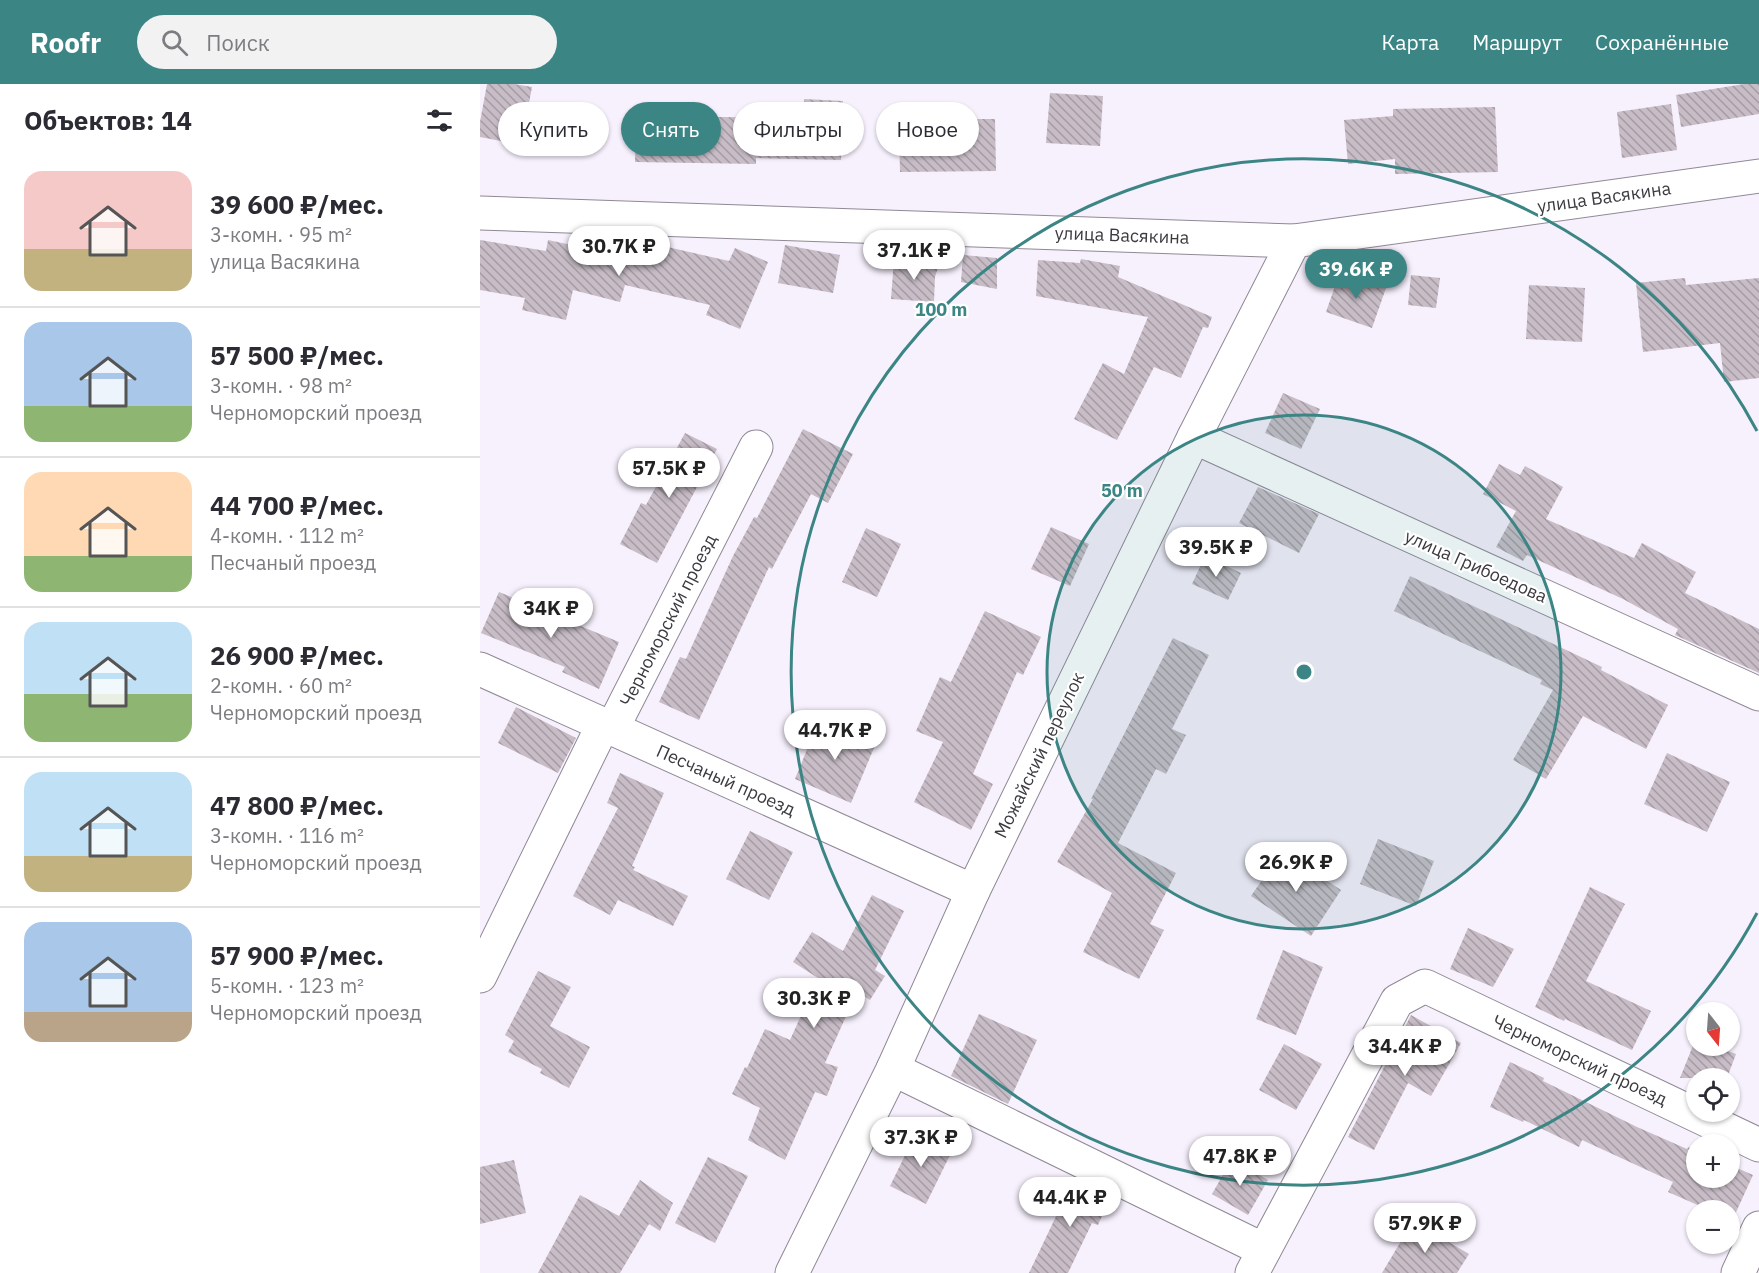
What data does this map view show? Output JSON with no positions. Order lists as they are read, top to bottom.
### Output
{
  "streets": {
    "street": [
      "улица Васякина",
      "улица Грибоедова",
      "Черноморский проезд",
      "Можайский переулок",
      "Песчаный проезд"
    ]
  },
  "crossings": [
    ["улица Васякина", "Можайский переулок"],
    ["улица Грибоедова", "Можайский переулок"],
    ["Черноморский проезд", "Можайский переулок"],
    ["Черноморский проезд", "Песчаный проезд"],
    ["Можайский переулок", "Песчаный проезд"]
  ],
  "north": "bottom",
  "page": {
    "header": "Roofr",
    "search": "Поиск",
    "nav": ["Карта", "Маршрут", "Сохранённые"],
    "heading": "Объектов: 14",
    "chip": [
      "Купить",
      "Снять",
      "Фильтры",
      "Новое"
    ],
    "list": [
      {
        "name": "39 600 ₽/мес.",
        "note": "3-комн. · 95 m² · улица Васякина"
      },
      {
        "name": "57 500 ₽/мес.",
        "note": "3-комн. · 98 m² · Черноморский проезд"
      },
      {
        "name": "44 700 ₽/мес.",
        "note": "4-комн. · 112 m² · Песчаный проезд"
      },
      {
        "name": "26 900 ₽/мес.",
        "note": "2-комн. · 60 m² · Черноморский проезд"
      },
      {
        "name": "47 800 ₽/мес.",
        "note": "3-комн. · 116 m² · Черноморский проезд"
      },
      {
        "name": "57 900 ₽/мес.",
        "note": "5-комн. · 123 m² · Черноморский проезд"
      }
    ],
    "price": [
      "30.7K ₽",
      "37.1K ₽",
      "39.6K ₽",
      "57.5K ₽",
      "39.5K ₽",
      "34K ₽",
      "44.7K ₽",
      "26.9K ₽",
      "30.3K ₽",
      "34.4K ₽",
      "37.3K ₽",
      "47.8K ₽",
      "44.4K ₽",
      "57.9K ₽"
    ],
    "map_buttons": ["+", "−"]
  },
  "rings": ["100 m", "50 m"]
}
